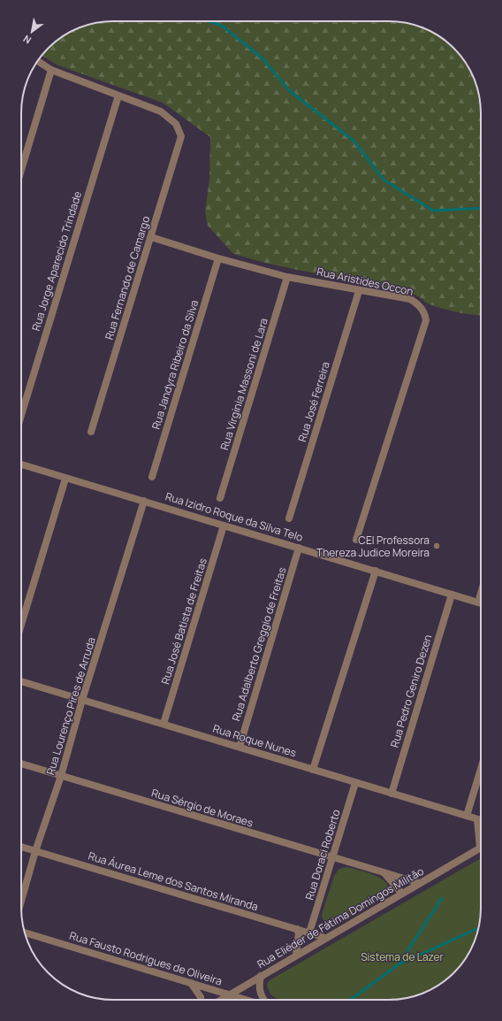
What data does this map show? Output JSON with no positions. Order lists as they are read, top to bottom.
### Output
{
  "streets": {
    "street": [
      "Rua Jorge Aparecido Trindade",
      "Rua Fernando de Camargo",
      "Rua Aristides Occon",
      "Rua Jandyra Ribeiro da Silva",
      "Rua Virgínia Massoni de Lara",
      "Rua José Ferreira",
      "Rua Izidro Roque da Silva Telo",
      "Rua José Batista de Freitas",
      "Rua Adalberto Greggio de Freitas",
      "Rua Pedro Geniro Dezen",
      "Rua Lourenço Pires de Arruda",
      "Rua Roque Nunes",
      "Rua Sérgio de Moraes",
      "Rua Doraci Roberto",
      "Rua Áurea Leme dos Santos Miranda",
      "Rua Eliéder de Fátima Domingos Militão",
      "Rua Fausto Rodrigues de Oliveira"
    ]
  },
  "crossings": [
    ["Rua Jorge Aparecido Trindade", "Rua Fernando de Camargo"],
    ["Rua Fernando de Camargo", "Rua Aristides Occon"],
    ["Rua Aristides Occon", "Rua Jandyra Ribeiro da Silva"],
    ["Rua Aristides Occon", "Rua Virgínia Massoni de Lara"],
    ["Rua Aristides Occon", "Rua José Ferreira"],
    ["Rua Izidro Roque da Silva Telo", "Rua José Batista de Freitas"],
    ["Rua Izidro Roque da Silva Telo", "Rua Adalberto Greggio de Freitas"],
    ["Rua Izidro Roque da Silva Telo", "Rua Pedro Geniro Dezen"],
    ["Rua Izidro Roque da Silva Telo", "Rua Lourenço Pires de Arruda"],
    ["Rua José Batista de Freitas", "Rua Roque Nunes"],
    ["Rua Adalberto Greggio de Freitas", "Rua Roque Nunes"],
    ["Rua Pedro Geniro Dezen", "Rua Roque Nunes"],
    ["Rua Lourenço Pires de Arruda", "Rua Roque Nunes"],
    ["Rua Lourenço Pires de Arruda", "Rua Sérgio de Moraes"],
    ["Rua Lourenço Pires de Arruda", "Rua Áurea Leme dos Santos Miranda"],
    ["Rua Roque Nunes", "Rua Doraci Roberto"],
    ["Rua Sérgio de Moraes", "Rua Doraci Roberto"],
    ["Rua Sérgio de Moraes", "Rua Eliéder de Fátima Domingos Militão"],
    ["Rua Doraci Roberto", "Rua Áurea Leme dos Santos Miranda"],
    ["Rua Áurea Leme dos Santos Miranda", "Rua Eliéder de Fátima Domingos Militão"],
    ["Rua Eliéder de Fátima Domingos Militão", "Rua Fausto Rodrigues de Oliveira"]
  ],
  "parks": ["Sistema de Lazer"],
  "places": ["CEI Professora Thereza Judice Moreira"],
  "north": "bottom left"
}
